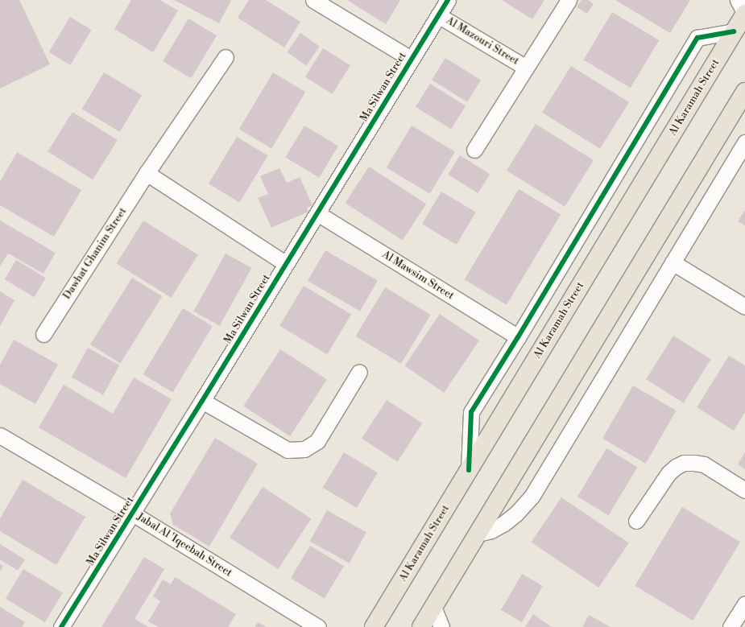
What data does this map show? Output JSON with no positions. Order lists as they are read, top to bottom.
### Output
{
  "streets": {
    "main road": ["Al Karamah Street"],
    "street": [
      "Al Mazouri Street",
      "Ma Silwan Street",
      "Dawhat Ghanim Street",
      "Al Mawsim Street",
      "Jabal Al 'Iqeebah Street"
    ]
  },
  "crossings": [
    ["Al Mazouri Street", "Ma Silwan Street"],
    ["Ma Silwan Street", "Al Mawsim Street"],
    ["Ma Silwan Street", "Jabal Al 'Iqeebah Street"]
  ]
}
